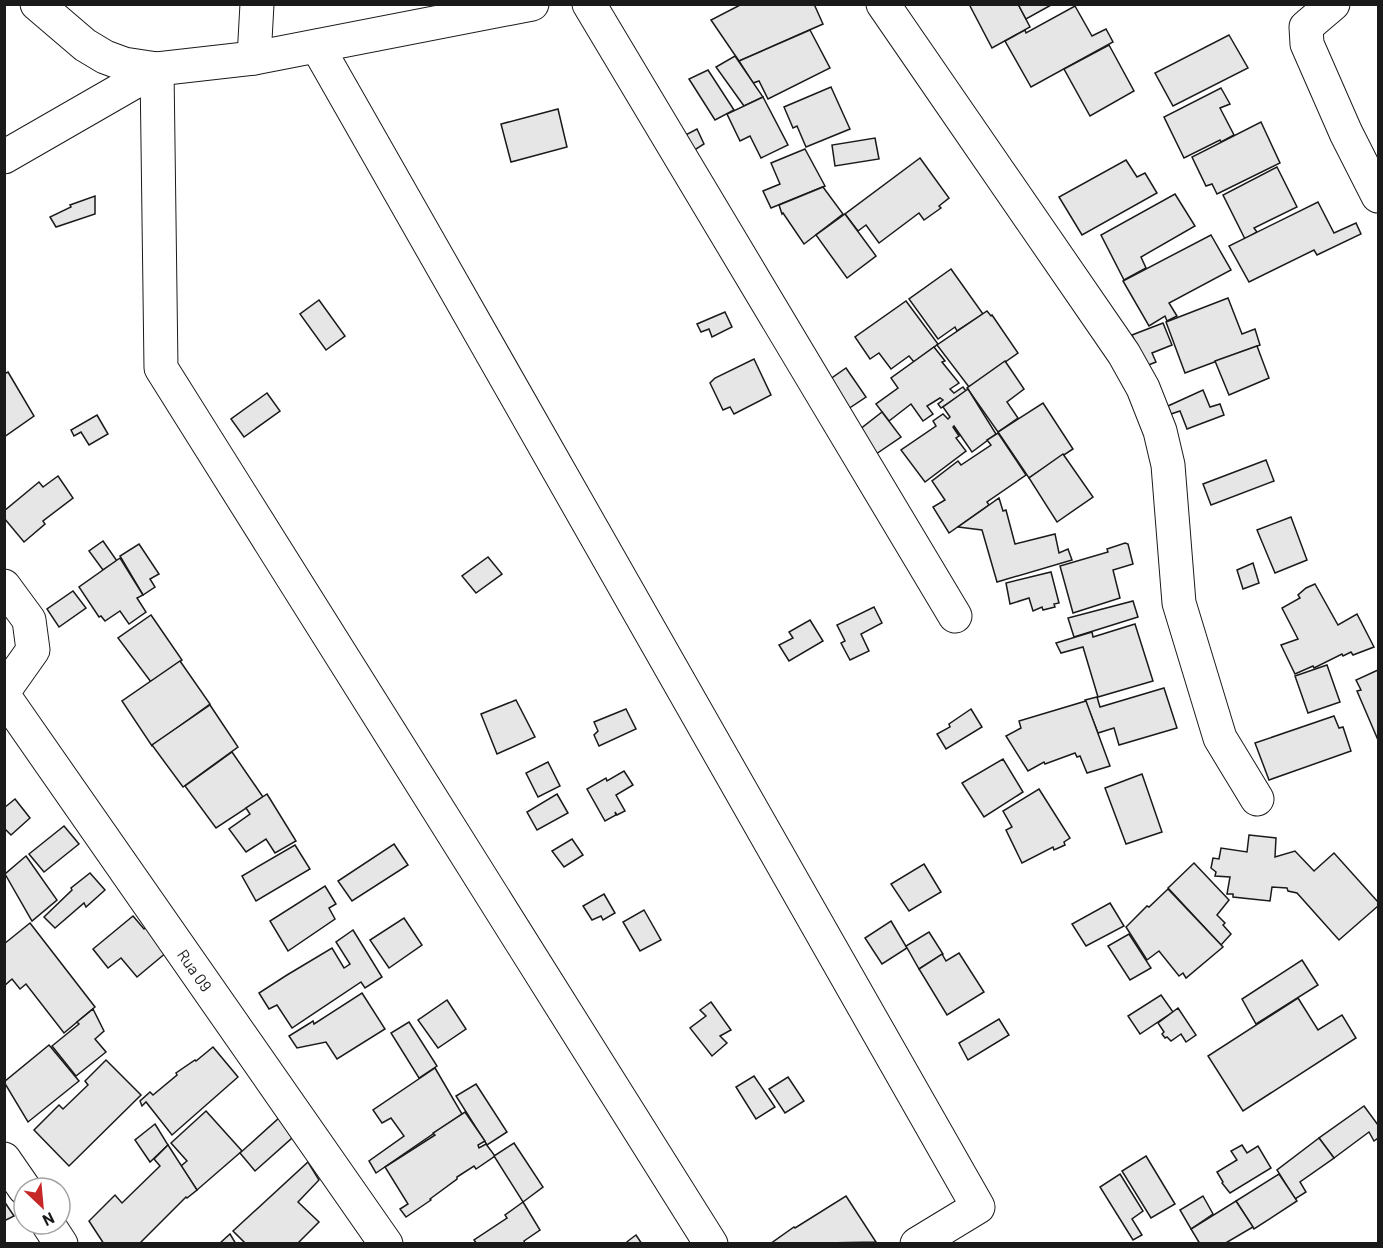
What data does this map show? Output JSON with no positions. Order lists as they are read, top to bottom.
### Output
{
  "streets": {
    "street": ["Rua 09"]
  },
  "north": "bottom right"
}
